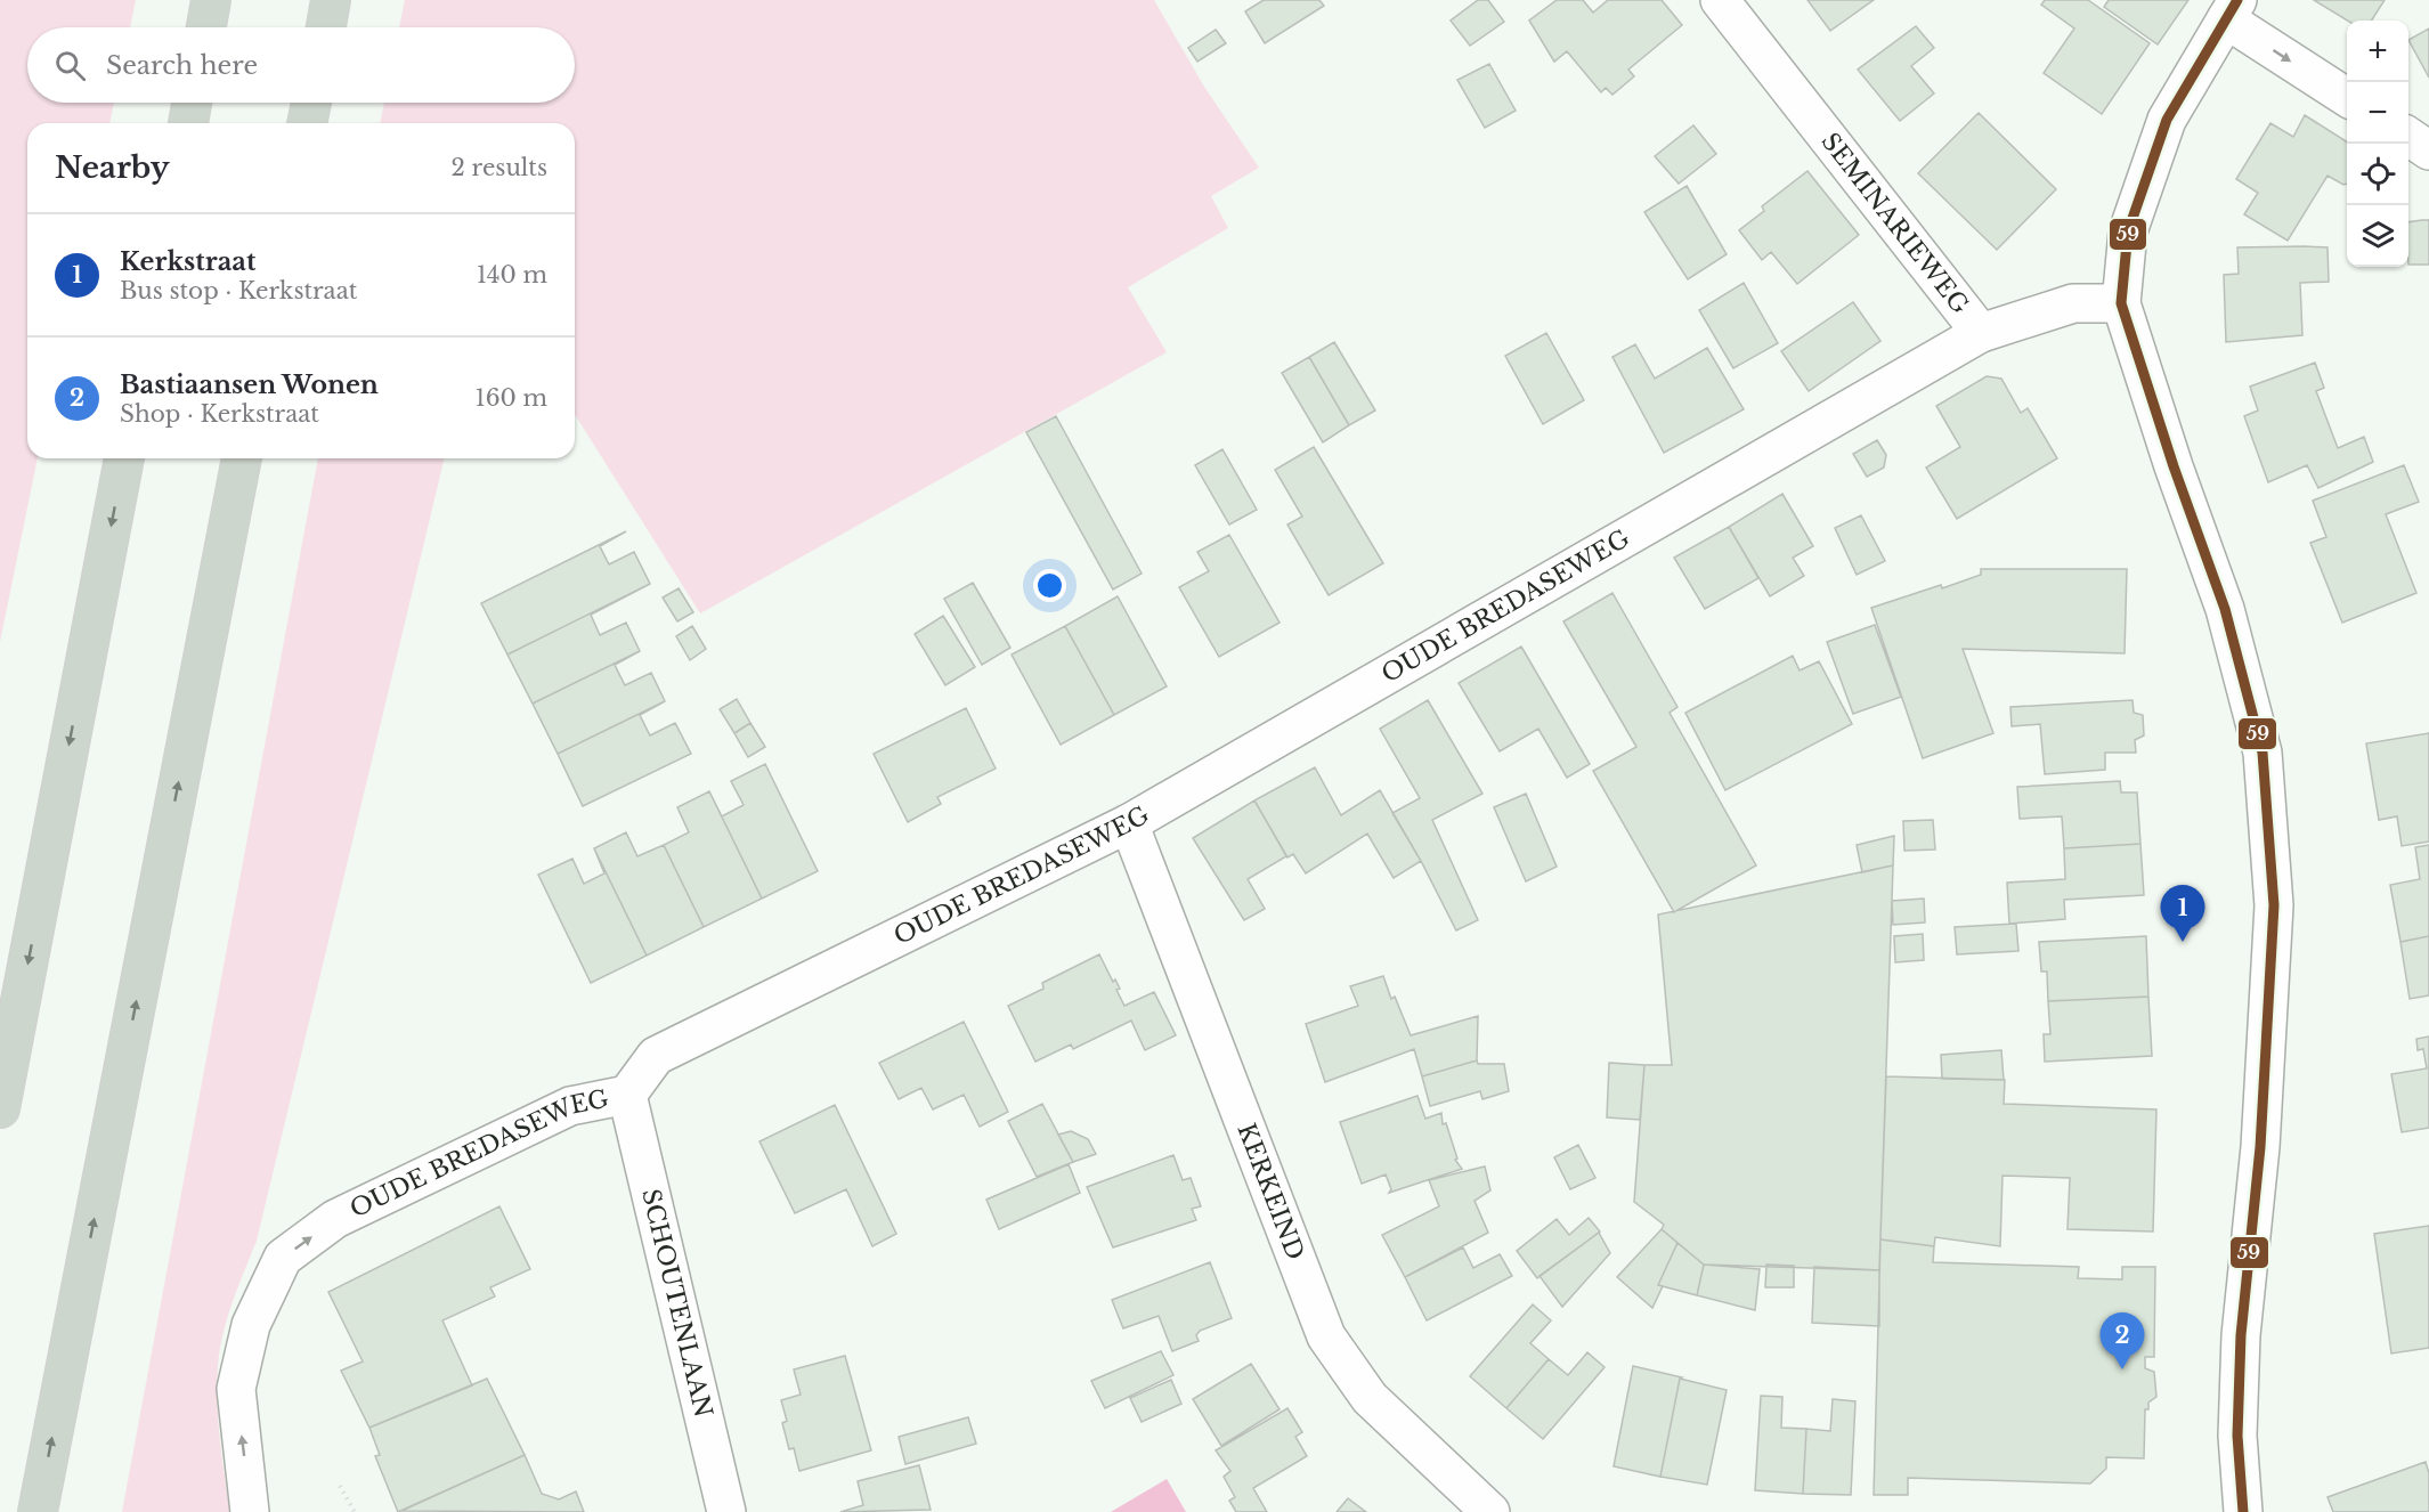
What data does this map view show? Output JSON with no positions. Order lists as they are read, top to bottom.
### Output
{
  "streets": {
    "street": [
      "SEMINARIEWEG",
      "OUDE BREDASEWEG",
      "KERKEIND",
      "SCHOUTENLAAN"
    ]
  },
  "crossings": [
    ["SEMINARIEWEG", "OUDE BREDASEWEG"],
    ["OUDE BREDASEWEG", "KERKEIND"],
    ["OUDE BREDASEWEG", "SCHOUTENLAAN"]
  ],
  "lines": ["transit line 59"],
  "page": {
    "map_buttons": ["+", "−"],
    "search": "Search here",
    "heading": ["Nearby", "2 results"],
    "list": [
      {
        "mark": "1",
        "name": "Kerkstraat",
        "note": "Bus stop · Kerkstraat",
        "value": "140 m"
      },
      {
        "mark": "2",
        "name": "Bastiaansen Wonen",
        "note": "Shop · Kerkstraat",
        "value": "160 m"
      }
    ],
    "pins": ["1", "2"]
  }
}
